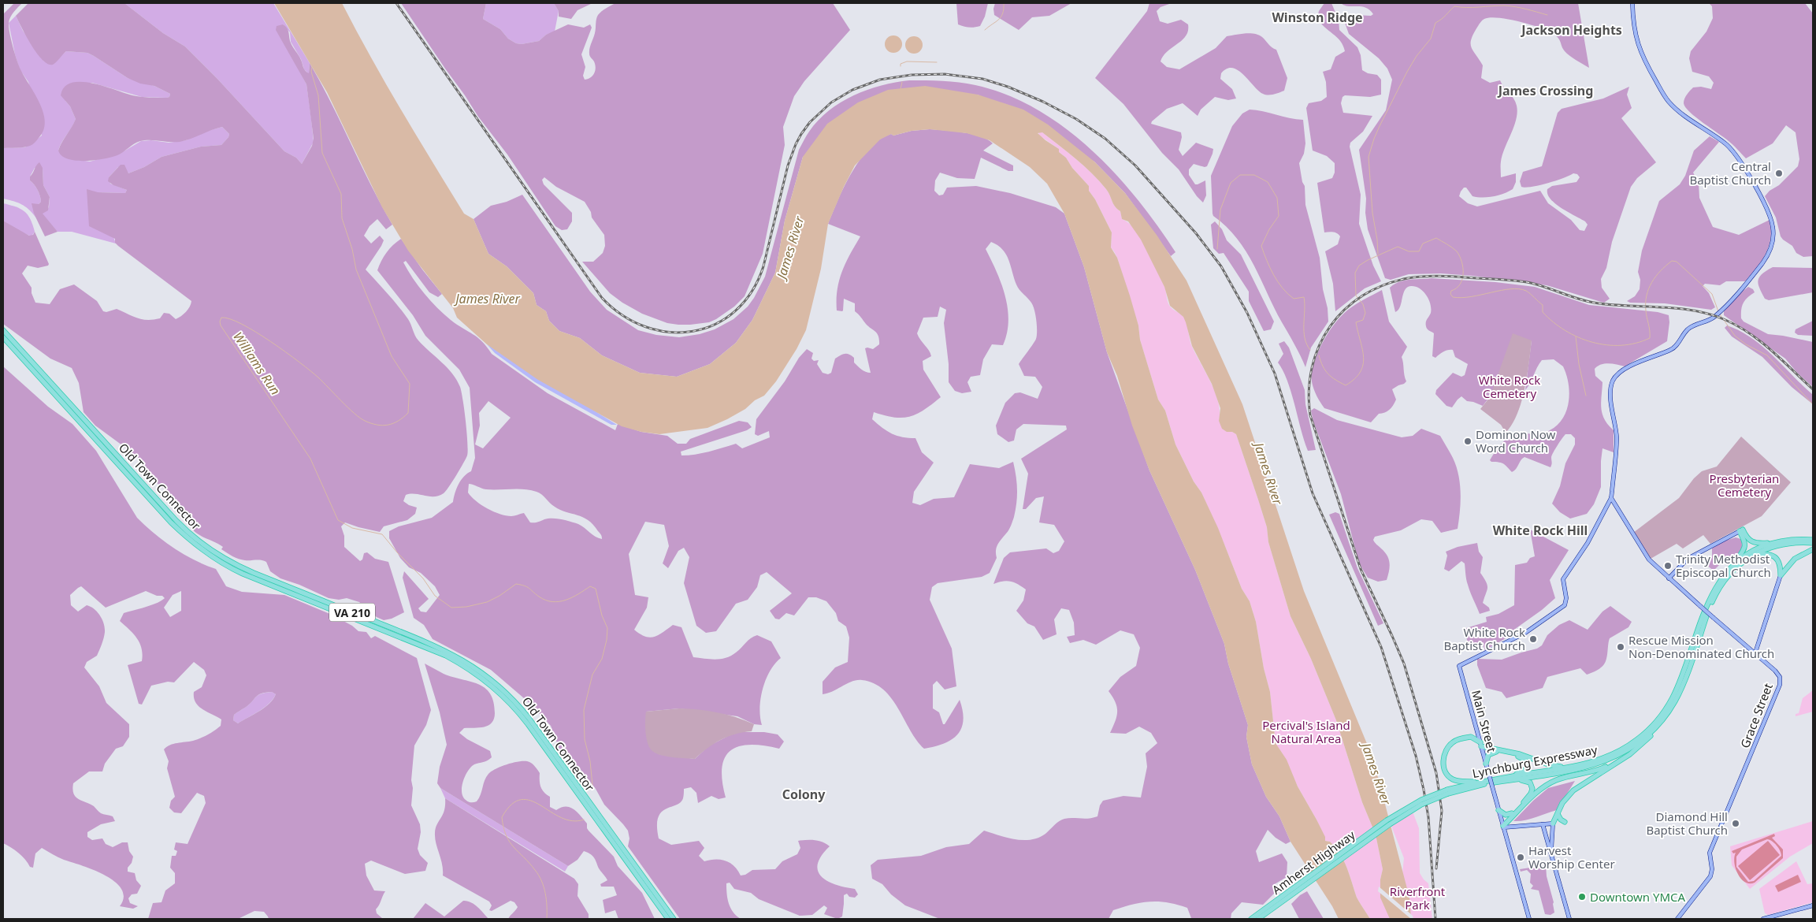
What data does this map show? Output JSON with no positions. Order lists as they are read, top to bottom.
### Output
{
  "streets": {
    "highway": [
      "Old Town Connector",
      "VA 210",
      "Lynchburg Expressway",
      "Amherst Highway"
    ],
    "main road": ["Grace Street", "Main Street"]
  },
  "crossings": [
    ["Grace Street", "Main Street"],
    ["Lynchburg Expressway", "Amherst Highway"]
  ],
  "districts": [
    "Winston Ridge",
    "Jackson Heights",
    "James Crossing",
    "White Rock Hill",
    "Colony"
  ],
  "water": ["James River", "Williams Run"],
  "parks": [
    "White Rock Cemetery",
    "Presbyterian Cemetery",
    "Percival's Island Natural Area",
    "Riverfront Park"
  ],
  "places": [
    "Central Baptist Church",
    "Dominon Now Word Church",
    "Trinity Methodist Episcopal Church",
    "White Rock Baptist Church",
    "Rescue Mission Non-Denominated Church",
    "Diamond Hill Baptist Church",
    "Harvest Worship Center",
    "Downtown YMCA"
  ]
}
